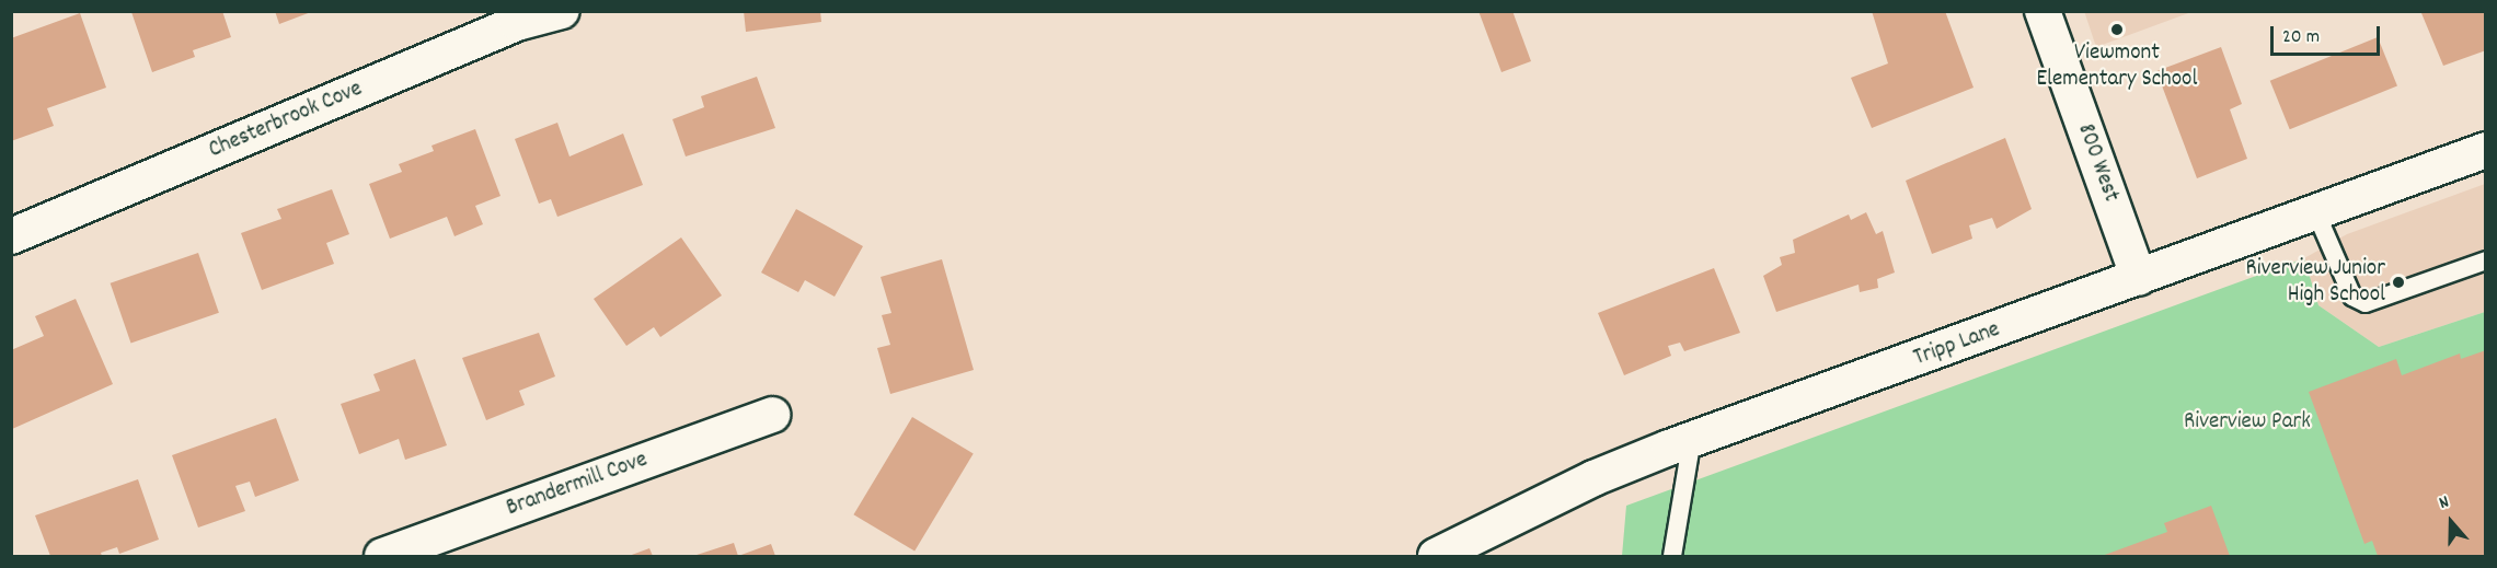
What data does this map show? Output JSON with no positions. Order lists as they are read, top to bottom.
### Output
{
  "streets": {
    "street": [
      "Chesterbrook Cove",
      "800 West",
      "Tripp Lane",
      "Brandermill Cove"
    ]
  },
  "crossings": [
    ["800 West", "Tripp Lane"]
  ],
  "parks": ["Riverview Park"],
  "places": ["Viewmont Elementary School", "Riverview Junior High School"],
  "scale_bar": "20 m",
  "north": "top"
}
